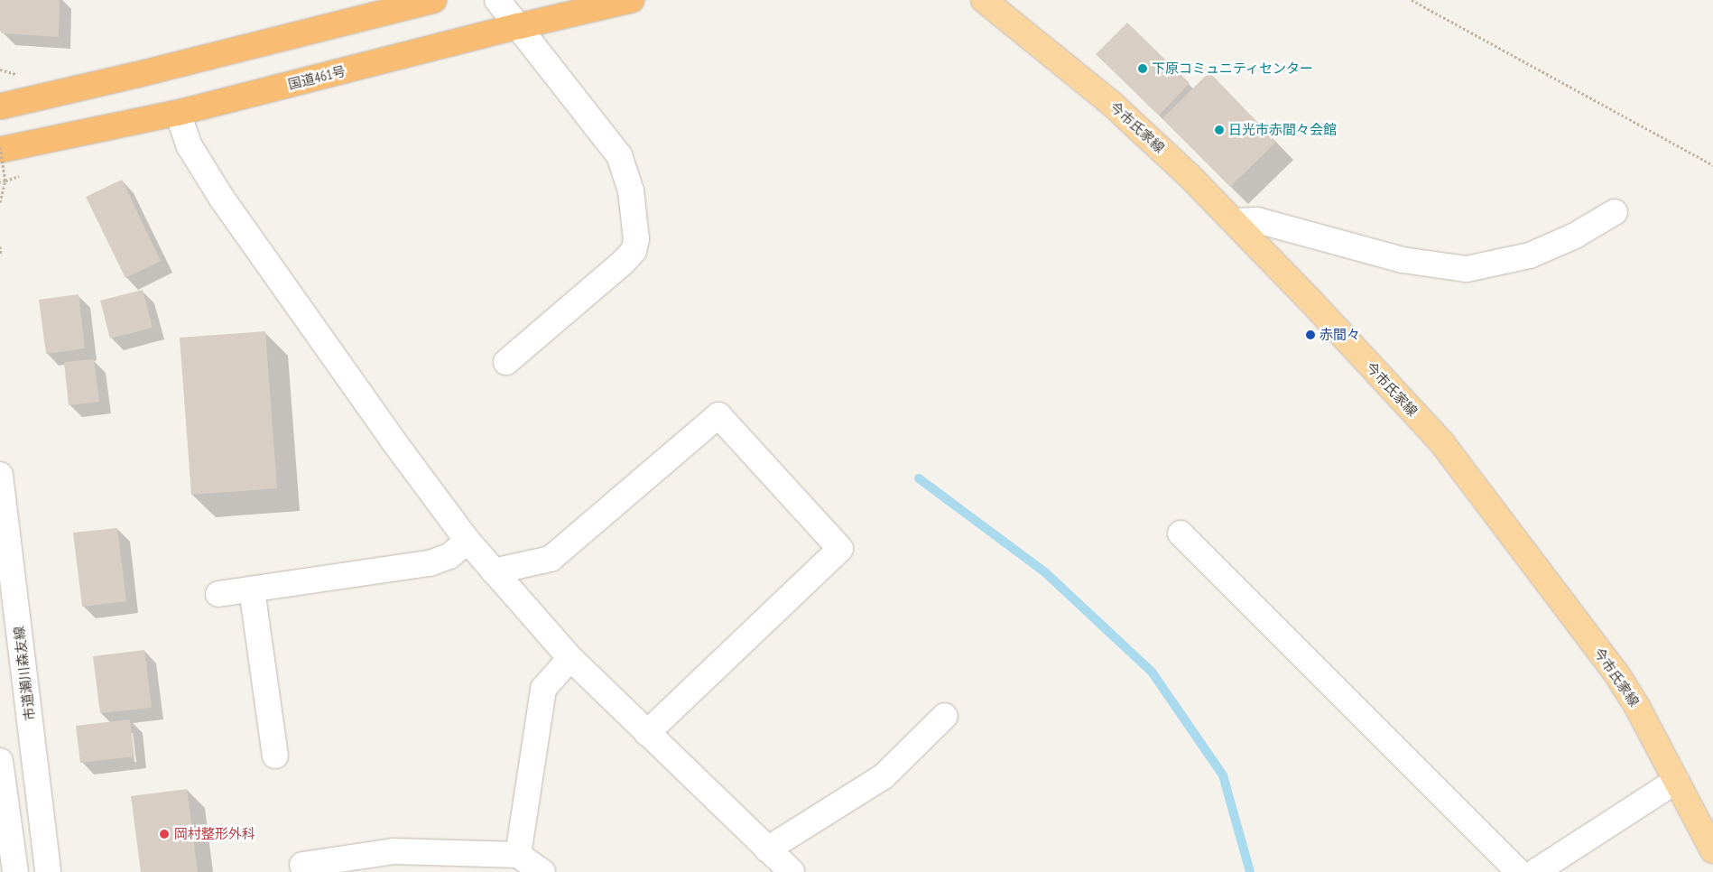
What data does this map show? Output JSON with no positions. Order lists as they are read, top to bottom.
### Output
{
  "streets": {
    "highway": ["国道461号"],
    "main road": ["今市氏家線"],
    "street": ["市道瀬川森友線"]
  },
  "places": [
    "下原コミュニティセンター",
    "日光市赤間々会館",
    "赤間々",
    "岡村整形外科"
  ]
}
